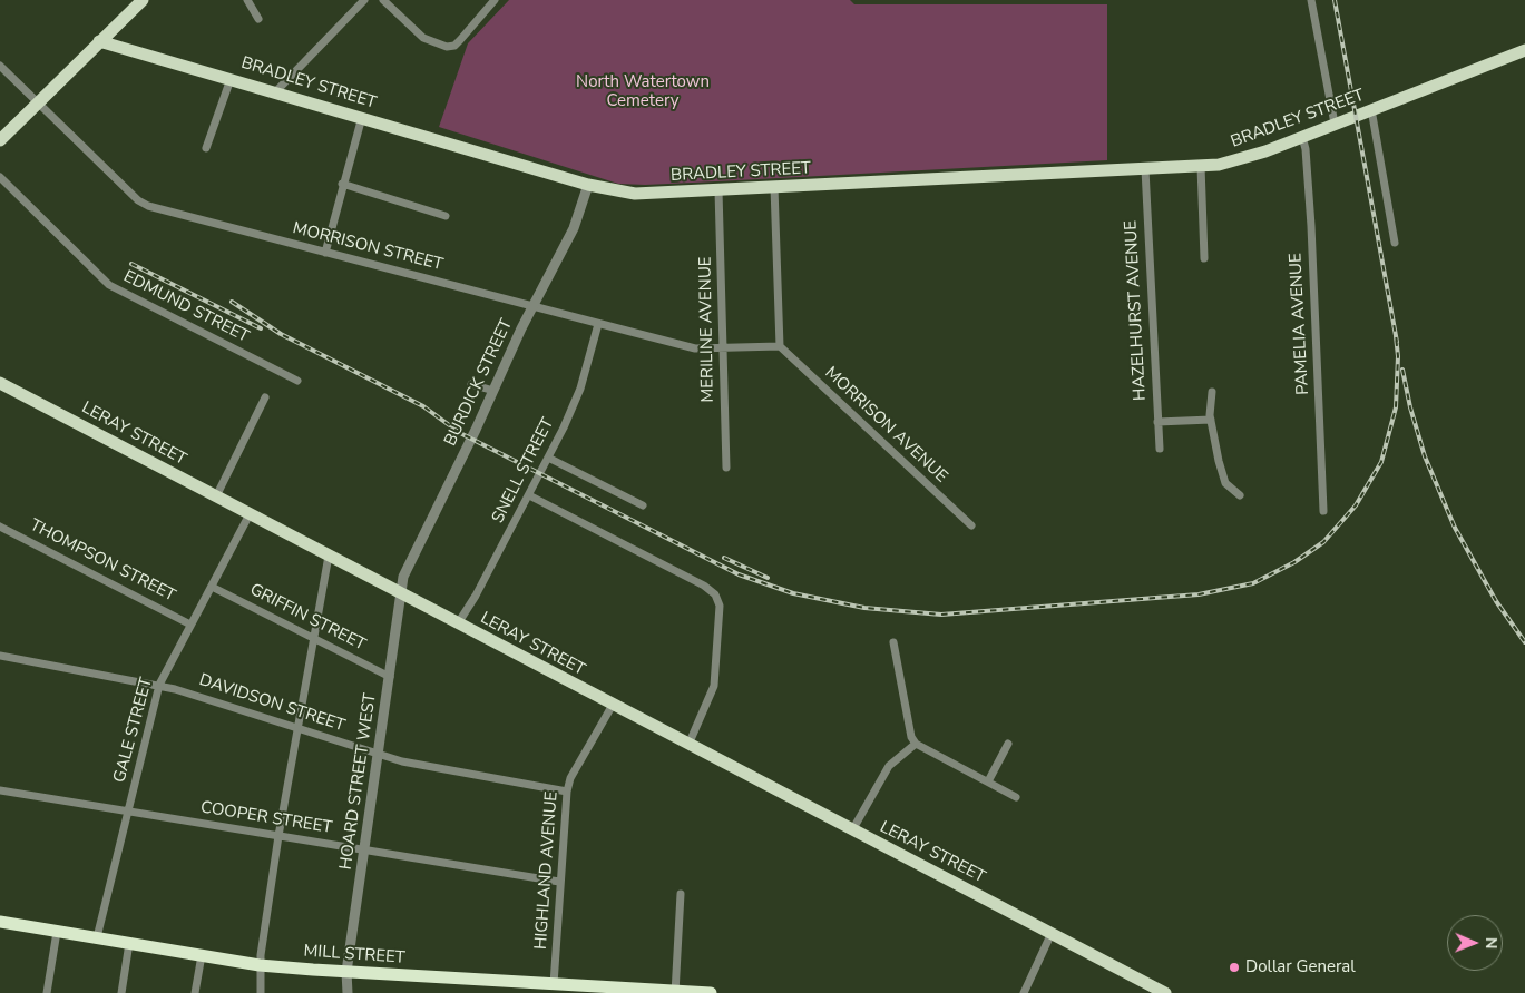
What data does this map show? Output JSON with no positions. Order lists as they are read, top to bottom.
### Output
{
  "streets": {
    "highway": ["MILL STREET"],
    "main road": ["BRADLEY STREET", "LERAY STREET"],
    "street": [
      "MORRISON STREET",
      "EDMUND STREET",
      "HAZELHURST AVENUE",
      "PAMELIA AVENUE",
      "MERILINE AVENUE",
      "BURDICK STREET",
      "MORRISON AVENUE",
      "SNELL STREET",
      "THOMPSON STREET",
      "GRIFFIN STREET",
      "DAVIDSON STREET",
      "GALE STREET",
      "HOARD STREET WEST",
      "COOPER STREET",
      "HIGHLAND AVENUE"
    ]
  },
  "crossings": [
    ["BRADLEY STREET", "HAZELHURST AVENUE"],
    ["BRADLEY STREET", "PAMELIA AVENUE"],
    ["BRADLEY STREET", "MERILINE AVENUE"],
    ["BRADLEY STREET", "BURDICK STREET"],
    ["MORRISON STREET", "MERILINE AVENUE"],
    ["MORRISON STREET", "BURDICK STREET"],
    ["MORRISON STREET", "MORRISON AVENUE"],
    ["MORRISON STREET", "SNELL STREET"],
    ["BURDICK STREET", "LERAY STREET"],
    ["BURDICK STREET", "HOARD STREET WEST"],
    ["LERAY STREET", "SNELL STREET"],
    ["LERAY STREET", "GALE STREET"],
    ["LERAY STREET", "HOARD STREET WEST"],
    ["LERAY STREET", "HIGHLAND AVENUE"],
    ["THOMPSON STREET", "GALE STREET"],
    ["GRIFFIN STREET", "GALE STREET"],
    ["GRIFFIN STREET", "HOARD STREET WEST"],
    ["DAVIDSON STREET", "GALE STREET"],
    ["DAVIDSON STREET", "HOARD STREET WEST"],
    ["DAVIDSON STREET", "HIGHLAND AVENUE"],
    ["GALE STREET", "COOPER STREET"],
    ["GALE STREET", "MILL STREET"],
    ["HOARD STREET WEST", "COOPER STREET"],
    ["HOARD STREET WEST", "MILL STREET"],
    ["COOPER STREET", "HIGHLAND AVENUE"],
    ["HIGHLAND AVENUE", "MILL STREET"]
  ],
  "parks": ["North Watertown Cemetery"],
  "places": ["Dollar General"],
  "north": "right"
}
